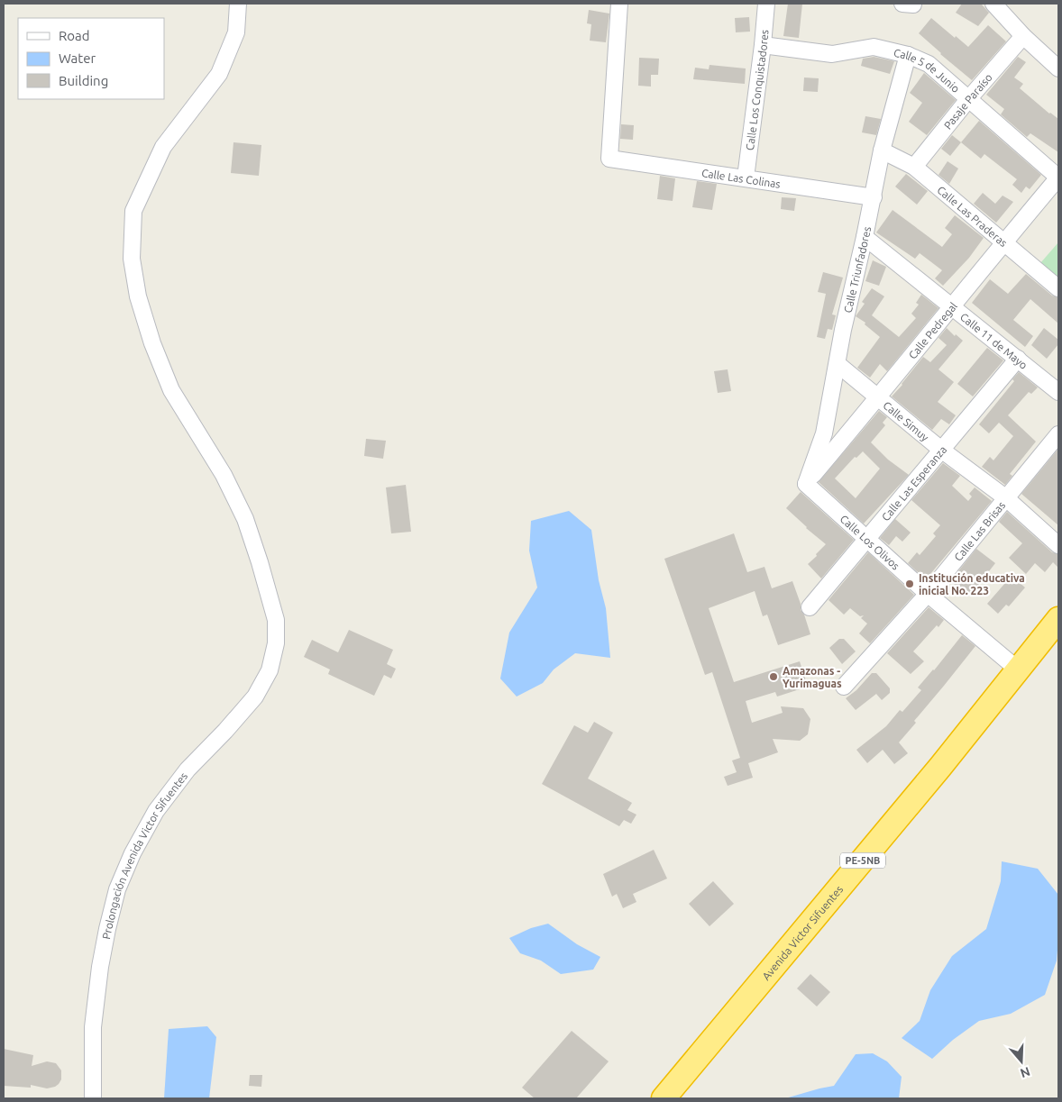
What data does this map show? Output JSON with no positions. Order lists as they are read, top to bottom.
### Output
{
  "streets": {
    "highway": ["PE-5NB", "Avenida Victor Sifuentes"],
    "street": [
      "Calle 5 de Junio",
      "Calle Los Conquistadores",
      "Pasaje Paraíso",
      "Calle Las Colinas",
      "Calle Las Praderas",
      "Calle Triunfadores",
      "Calle Pedregal",
      "Calle 11 de Mayo",
      "Calle Simuy",
      "Calle Las Esperanza",
      "Calle Las Brisas",
      "Calle Los Olivos",
      "Prolongación Avenida Victor Sifuentes"
    ]
  },
  "crossings": [
    ["Calle 5 de Junio", "Calle Los Conquistadores"],
    ["Calle 5 de Junio", "Pasaje Paraíso"],
    ["Calle 5 de Junio", "Calle Triunfadores"],
    ["Calle 5 de Junio", "Calle Pedregal"],
    ["Calle Los Conquistadores", "Calle Las Colinas"],
    ["Pasaje Paraíso", "Calle Las Praderas"],
    ["Calle Las Colinas", "Calle Triunfadores"],
    ["Calle Las Praderas", "Calle Triunfadores"],
    ["Calle Las Praderas", "Calle Pedregal"],
    ["Calle Triunfadores", "Calle Pedregal"],
    ["Calle Triunfadores", "Calle 11 de Mayo"],
    ["Calle Triunfadores", "Calle Simuy"],
    ["Calle Triunfadores", "Calle Los Olivos"],
    ["Calle Pedregal", "Calle 11 de Mayo"],
    ["Calle Pedregal", "Calle Simuy"],
    ["Calle Pedregal", "Calle Los Olivos"],
    ["Calle 11 de Mayo", "Calle Las Esperanza"],
    ["Calle Simuy", "Calle Las Esperanza"],
    ["Calle Simuy", "Calle Las Brisas"],
    ["Calle Las Esperanza", "Calle Los Olivos"],
    ["Calle Las Brisas", "Calle Los Olivos"],
    ["Calle Los Olivos", "Avenida Victor Sifuentes"]
  ],
  "places": ["Institución educativa inicial No. 223", "Amazonas - Yurimaguas"],
  "legend": ["Road", "Water", "Building"],
  "north": "bottom"
}
